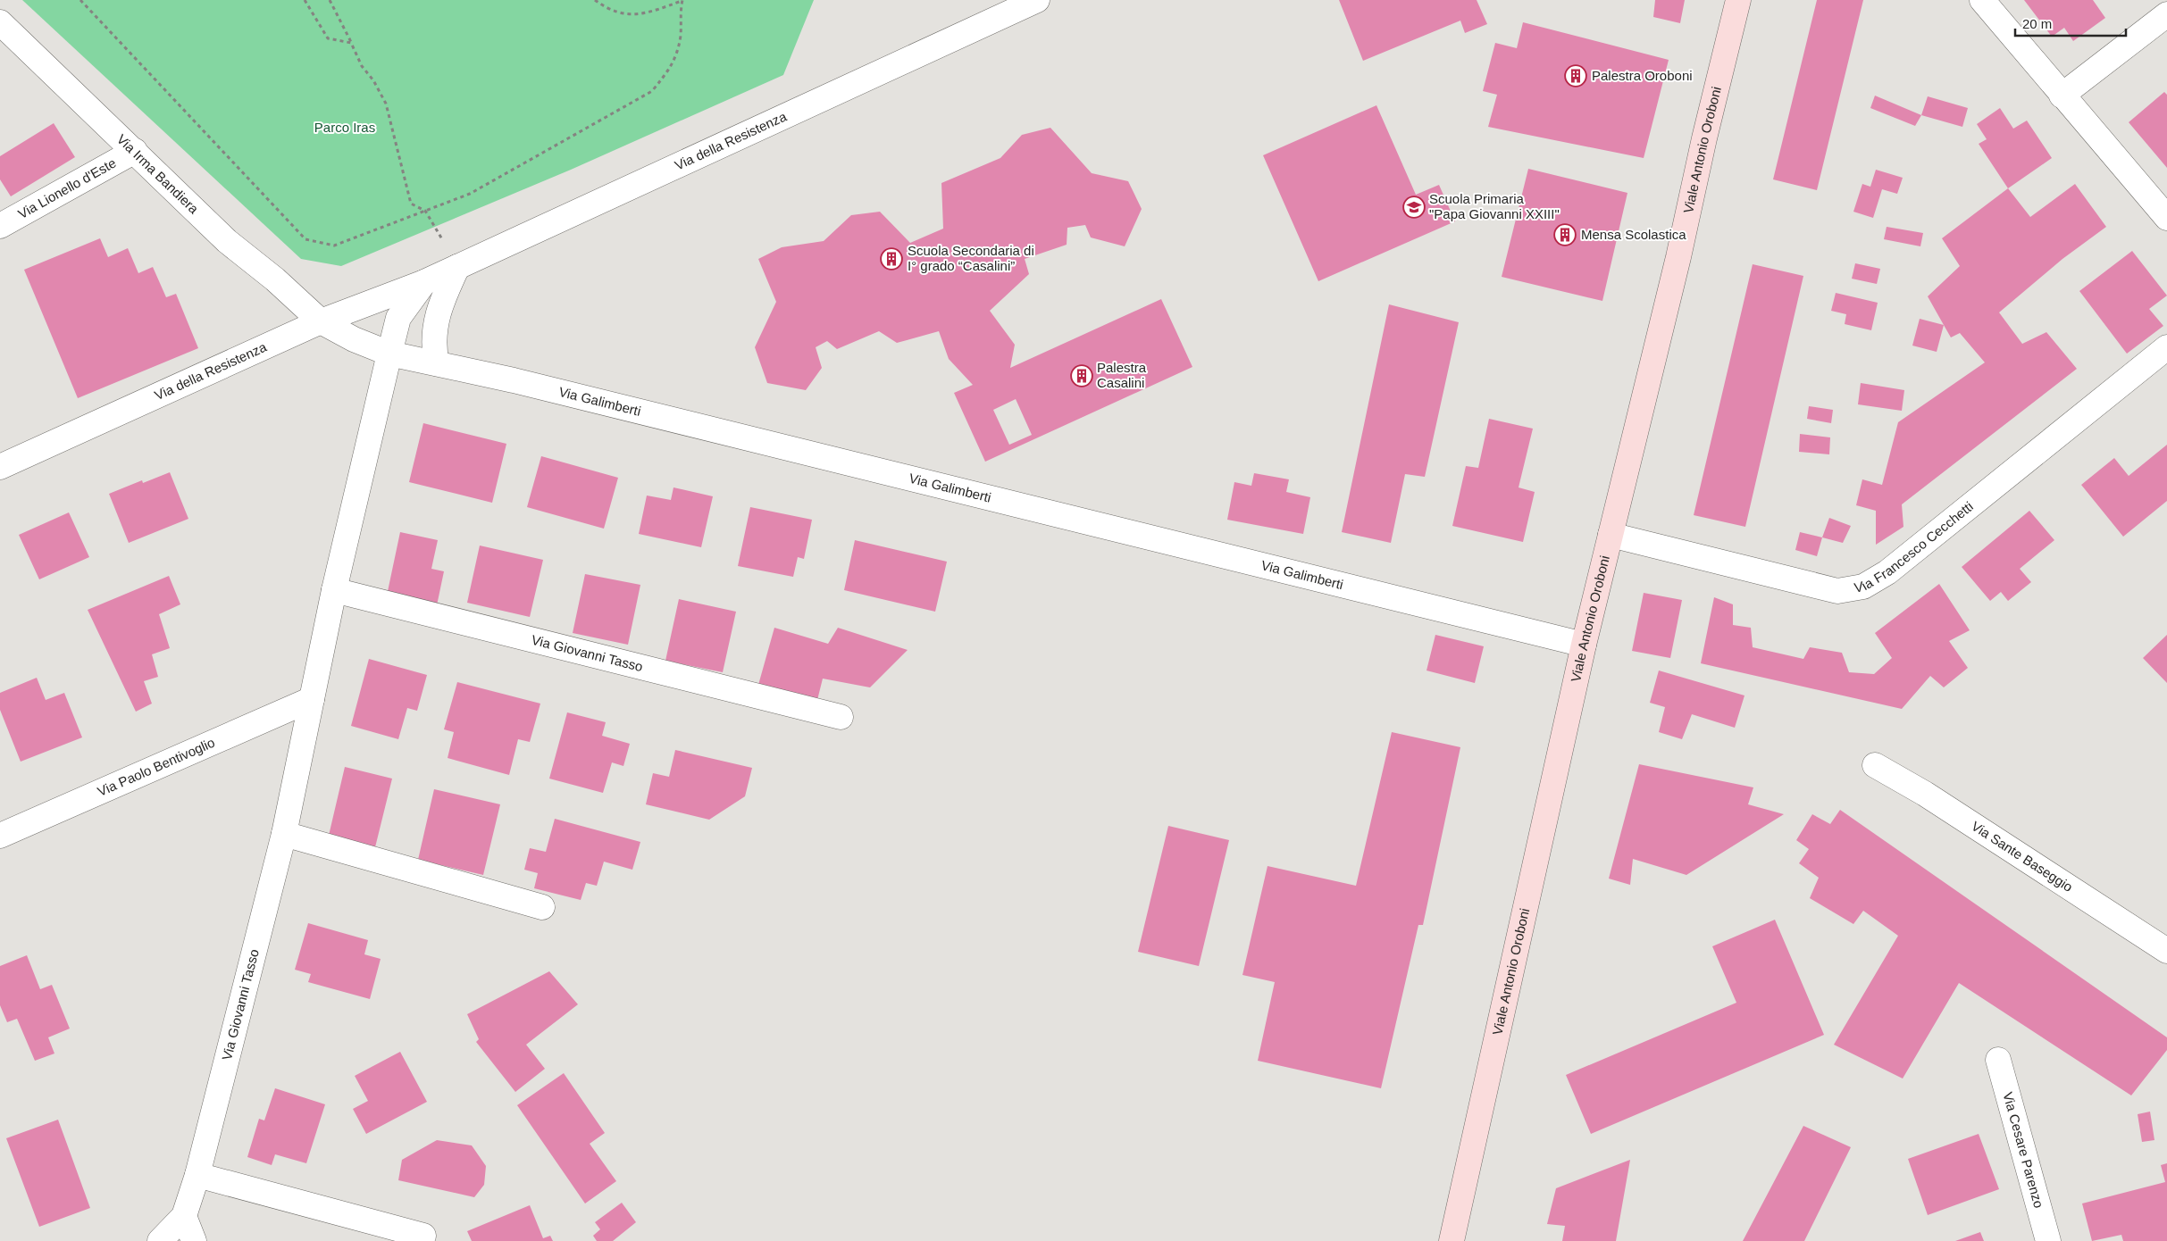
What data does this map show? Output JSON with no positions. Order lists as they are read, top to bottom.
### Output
{
  "streets": {
    "street": [
      "Via della Resistenza",
      "Viale Antonio Oroboni",
      "Via Irma Bandiera",
      "Via Lionello d'Este",
      "Via Galimberti",
      "Via Francesco Cecchetti",
      "Via Giovanni Tasso",
      "Via Paolo Bentivoglio",
      "Via Sante Baseggio",
      "Via Cesare Parenzo"
    ]
  },
  "crossings": [
    ["Via della Resistenza", "Via Irma Bandiera"],
    ["Via della Resistenza", "Via Galimberti"],
    ["Viale Antonio Oroboni", "Via Galimberti"],
    ["Viale Antonio Oroboni", "Via Francesco Cecchetti"],
    ["Via Irma Bandiera", "Via Lionello d'Este"],
    ["Via Irma Bandiera", "Via Galimberti"],
    ["Via Galimberti", "Via Giovanni Tasso"],
    ["Via Giovanni Tasso", "Via Paolo Bentivoglio"]
  ],
  "parks": ["Parco Iras"],
  "places": {
    "building": [
      "Palestra Oroboni",
      "Mensa Scolastica",
      "Scuola Secondaria di I° grado “Casalini”",
      "Palestra Casalini"
    ],
    "school or university": ["Scuola Primaria \"Papa Giovanni XXIII\""]
  },
  "scale_bar": "20 m"
}
